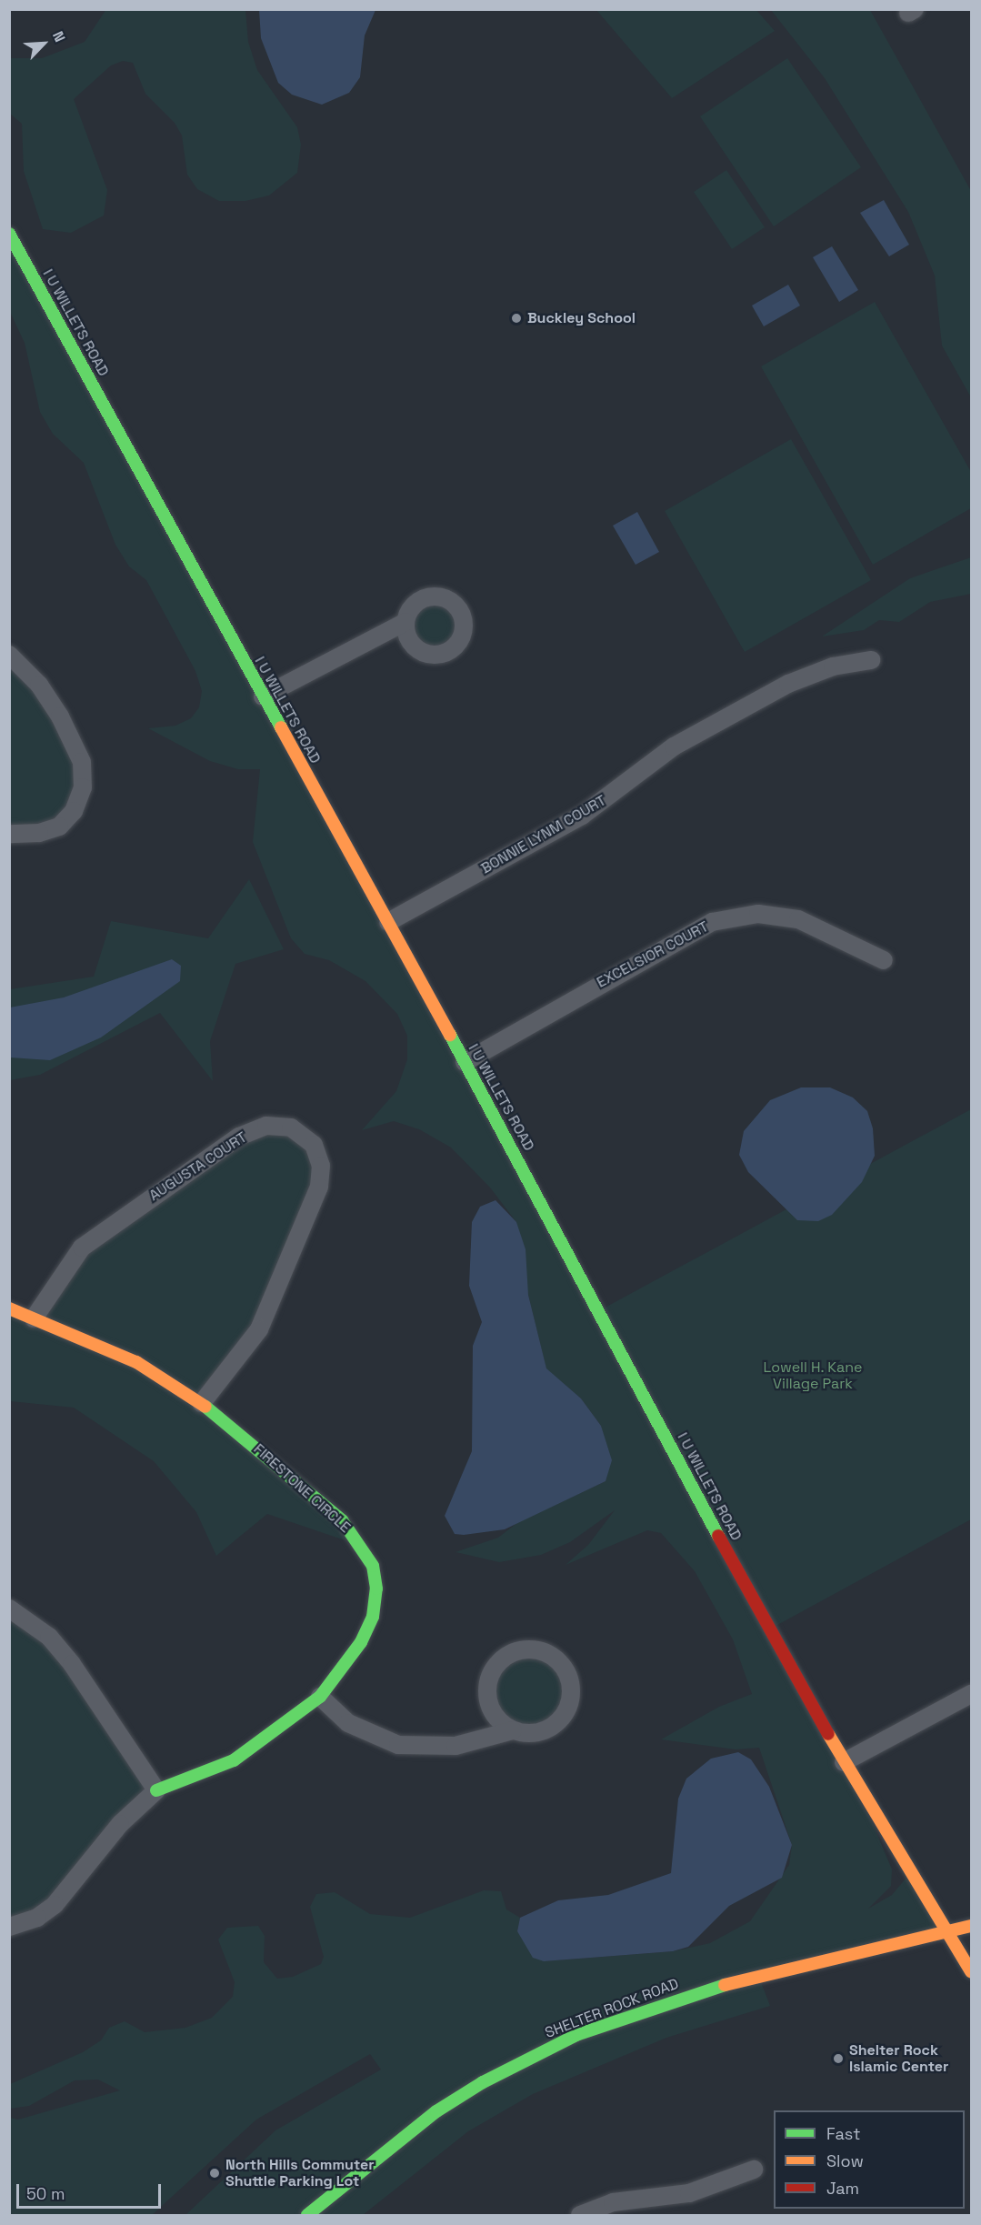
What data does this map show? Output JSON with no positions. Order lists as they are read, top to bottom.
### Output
{
  "streets": {
    "street": [
      "I U WILLETS ROAD",
      "BONNIE LYNM COURT",
      "EXCELSIOR COURT",
      "AUGUSTA COURT",
      "FIRESTONE CIRCLE",
      "SHELTER ROCK ROAD"
    ]
  },
  "crossings": [
    ["I U WILLETS ROAD", "BONNIE LYNM COURT"],
    ["I U WILLETS ROAD", "EXCELSIOR COURT"],
    ["I U WILLETS ROAD", "SHELTER ROCK ROAD"],
    ["AUGUSTA COURT", "FIRESTONE CIRCLE"]
  ],
  "parks": ["Lowell H. Kane Village Park"],
  "places": ["Buckley School", "Shelter Rock Islamic Center", "North Hills Commuter Shuttle Parking Lot"],
  "legend": ["Fast", "Slow", "Jam"],
  "scale_bar": "50 m",
  "north": "top right"
}
